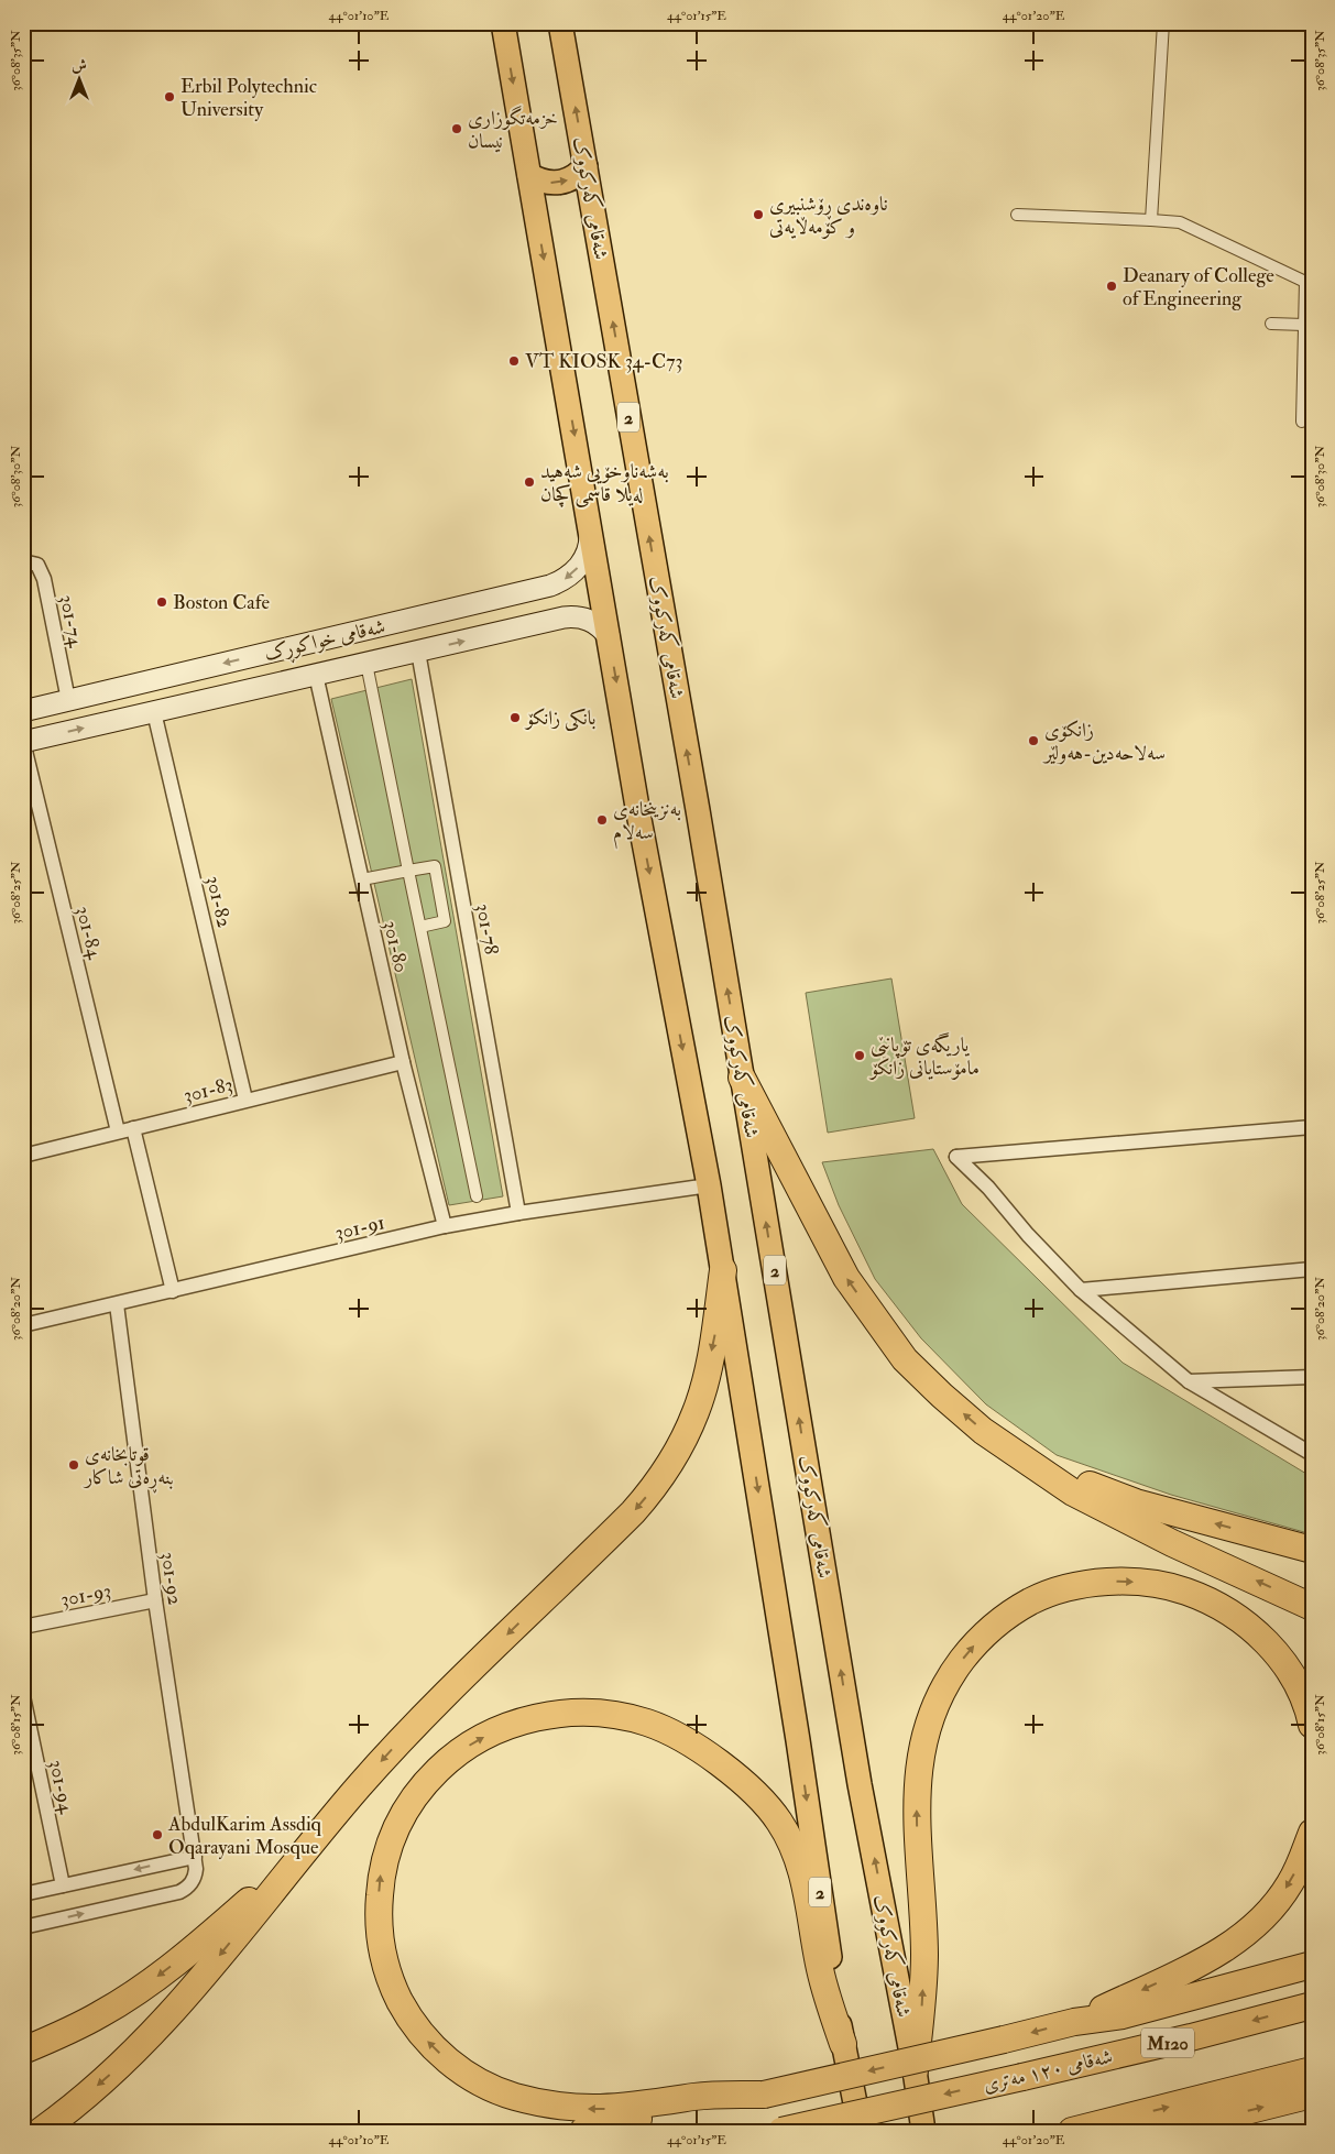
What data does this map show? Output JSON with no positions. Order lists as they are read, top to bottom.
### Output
{
  "streets": {
    "highway": [
      "شەقامی کەرکووک",
      "2",
      "M120",
      "شەقامی ١٢٠ مەتری"
    ],
    "main road": ["شەقامی خواکوڕک"],
    "street": [
      "301-74",
      "301-82",
      "301-78",
      "301-84",
      "301-80",
      "301-83",
      "301-91",
      "301-92",
      "301-93",
      "301-94"
    ]
  },
  "crossings": [
    ["2", "شەقامی خواکوڕک"],
    ["2", "301-91"],
    ["301-74", "شەقامی خواکوڕک"],
    ["شەقامی خواکوڕک", "301-82"],
    ["شەقامی خواکوڕک", "301-78"],
    ["شەقامی خواکوڕک", "301-84"],
    ["شەقامی خواکوڕک", "301-80"],
    ["301-82", "301-83"],
    ["301-78", "301-91"],
    ["301-84", "301-83"],
    ["301-80", "301-83"],
    ["301-80", "301-91"],
    ["301-91", "301-92"],
    ["301-92", "301-93"]
  ],
  "places": [
    "Erbil Polytechnic University",
    "خزمەتگوزاری نیسان",
    "ناوەندی ڕۆشنبیری و کۆمەڵایەتی",
    "Deanary of College of Engineering",
    "VT KIOSK 34-C73",
    "بەشەناوخۆیی شەهید لەیلا قاسمی کچان",
    "Boston Cafe",
    "بانکی زانکۆ",
    "زانکۆی سەلاحەدین-هەولێر",
    "بەنزینخانەی سەلام",
    "یاریگەی تۆپانێی مامۆستایانی زانکۆ",
    "قوتابخانەی بنەڕەتی شاکار",
    "AbdulKarim Assdiq Oqarayani Mosque"
  ],
  "north": "top",
  "coordinates": [
    "44°01'10\"E",
    "44°01'15\"E",
    "44°01'20\"E",
    "36°08'35\"N",
    "36°08'30\"N",
    "36°08'25\"N",
    "36°08'20\"N",
    "36°08'15\"N"
  ]
}
